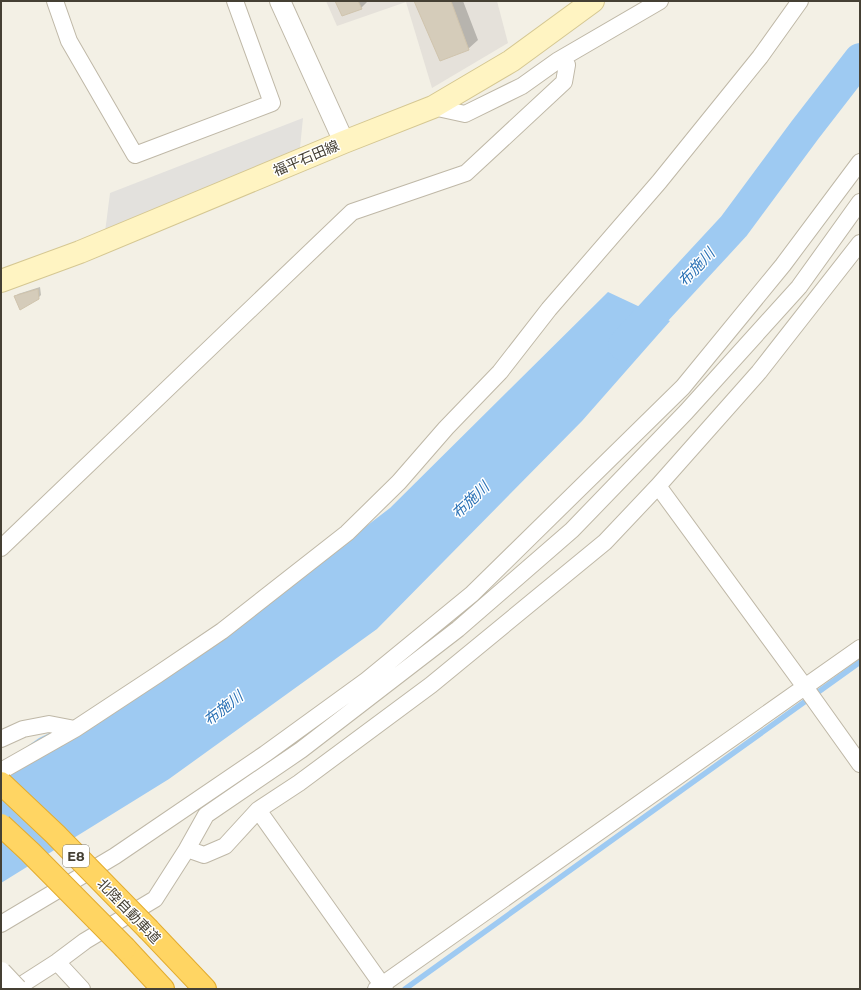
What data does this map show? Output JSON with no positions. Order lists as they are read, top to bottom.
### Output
{
  "streets": {
    "highway": ["E8", "北陸自動車道"],
    "main road": ["福平石田線"]
  },
  "water": ["布施川"]
}
